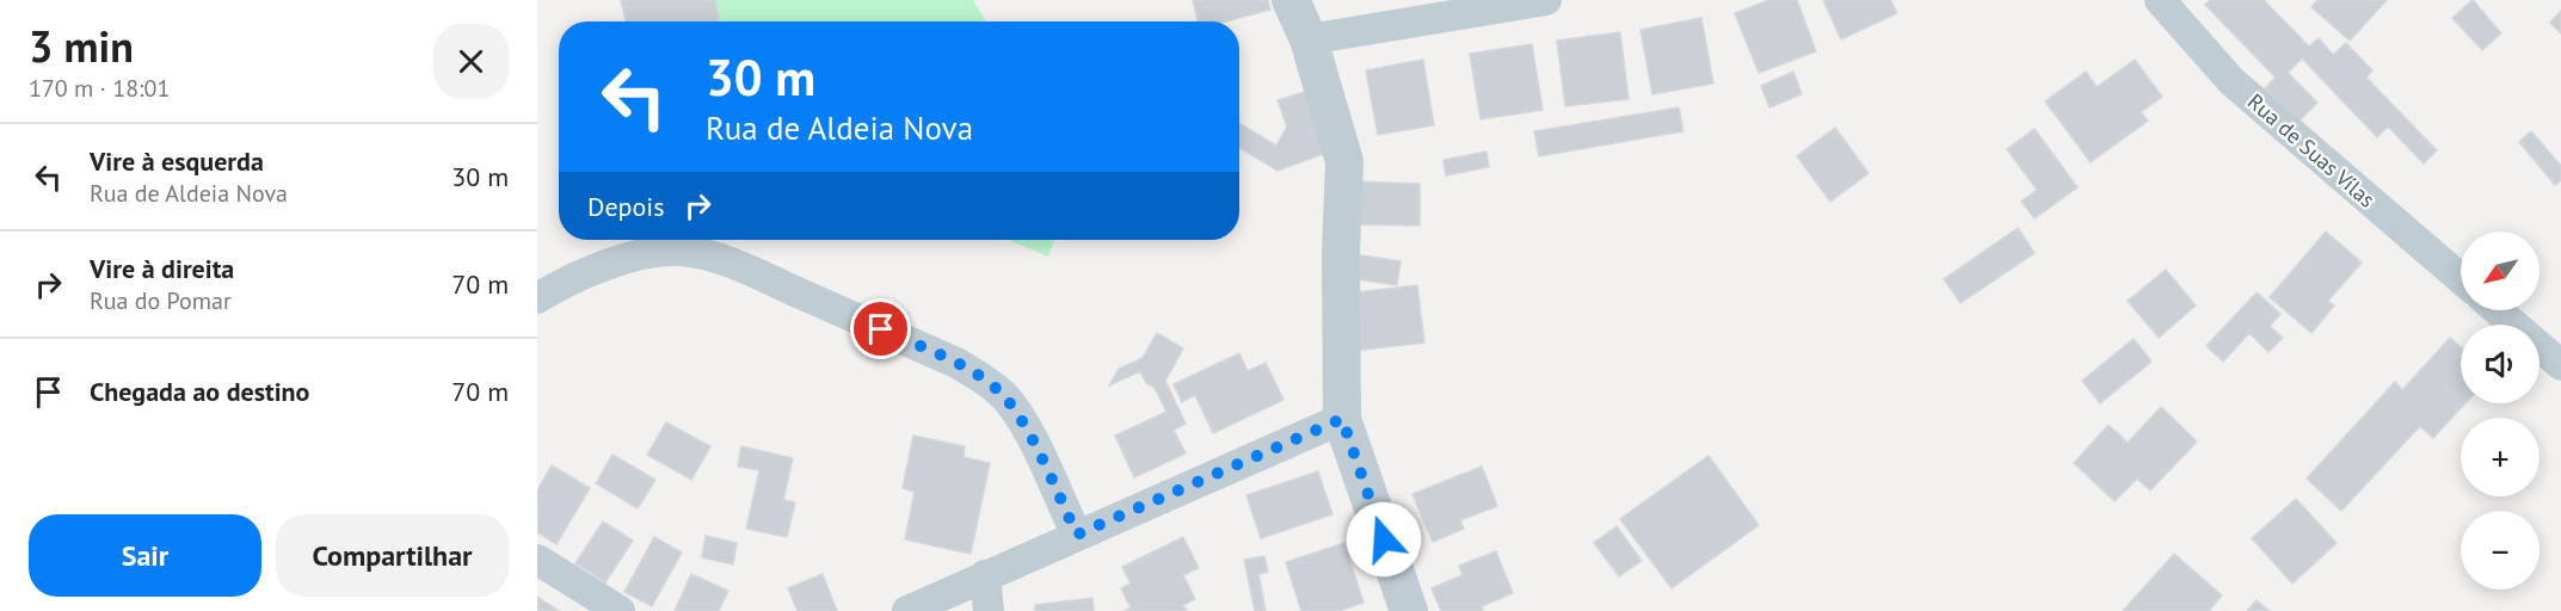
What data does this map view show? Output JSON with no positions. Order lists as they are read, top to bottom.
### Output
{
  "streets": {
    "street": ["Rua de Suas Vílas"]
  },
  "north": "bottom left",
  "page": {
    "heading": ["3 min", "170 m · 18:01"],
    "turn": ["30 m", "Rua de Aldeia Nova"],
    "list": [
      {
        "name": "Vire à esquerda",
        "note": "Rua de Aldeia Nova",
        "value": "30 m"
      },
      {
        "name": "Vire à direita",
        "note": "Rua do Pomar",
        "value": "70 m"
      },
      {
        "name": "Chegada ao destino",
        "value": "70 m"
      }
    ],
    "then": "Depois",
    "map_buttons": ["+", "−"],
    "buttons": ["Sair", "Compartilhar"]
  }
}
